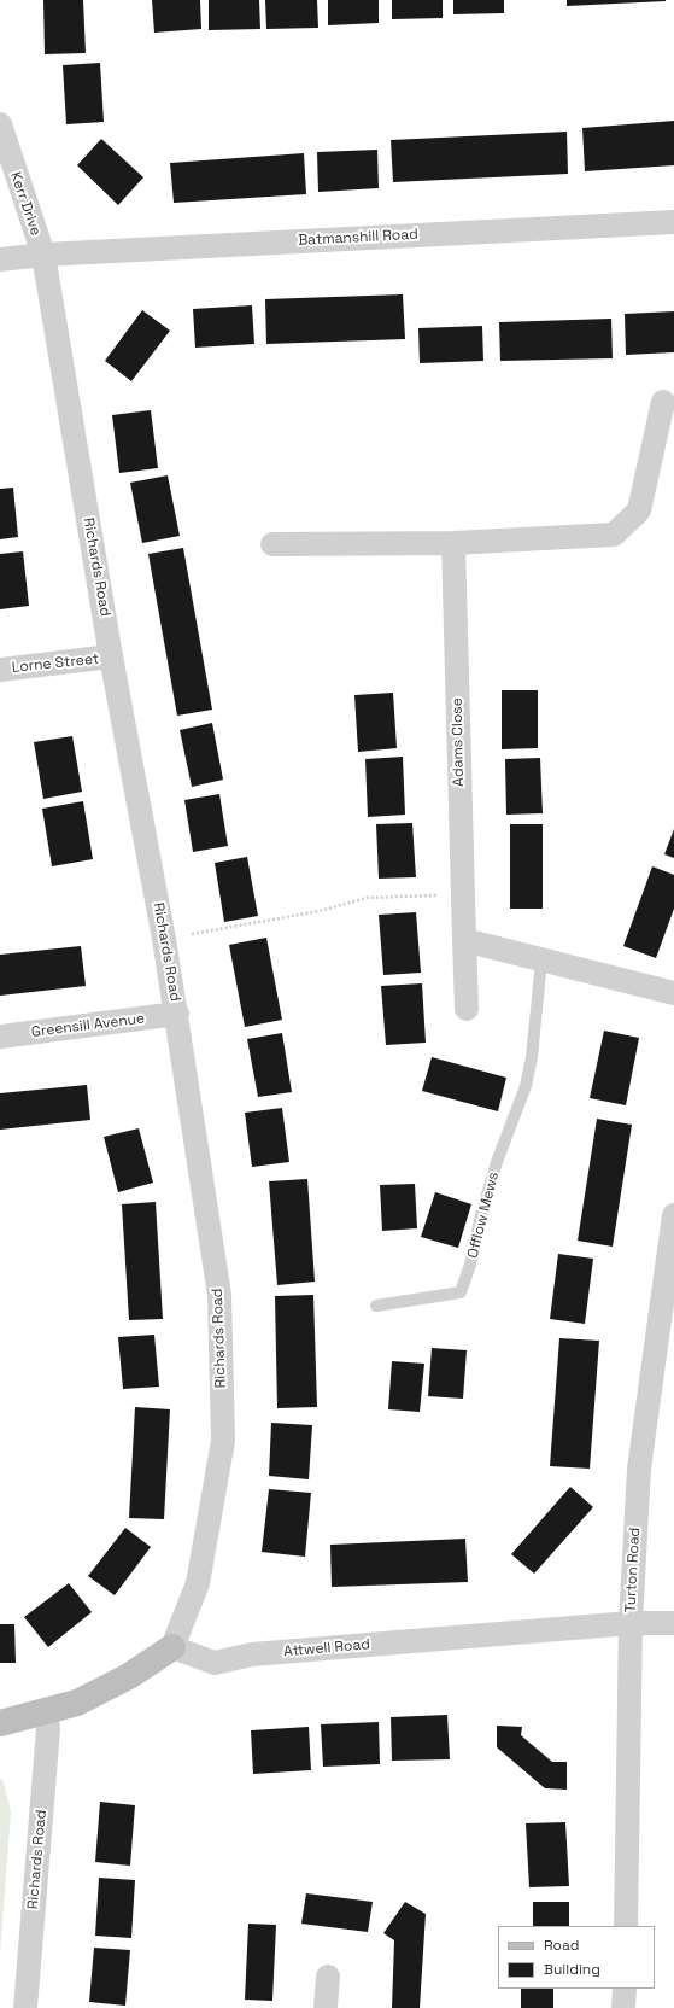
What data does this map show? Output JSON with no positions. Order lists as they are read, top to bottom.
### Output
{
  "streets": {
    "street": [
      "Kerr Drive",
      "Batmanshill Road",
      "Richards Road",
      "Lorne Street",
      "Adams Close",
      "Greensill Avenue",
      "Turton Road",
      "Attwell Road"
    ],
    "lane": ["Offlow Mews"]
  },
  "crossings": [
    ["Kerr Drive", "Batmanshill Road"],
    ["Kerr Drive", "Richards Road"],
    ["Batmanshill Road", "Richards Road"],
    ["Richards Road", "Lorne Street"],
    ["Richards Road", "Greensill Avenue"],
    ["Richards Road", "Attwell Road"],
    ["Turton Road", "Attwell Road"]
  ],
  "legend": ["Road", "Building"]
}
